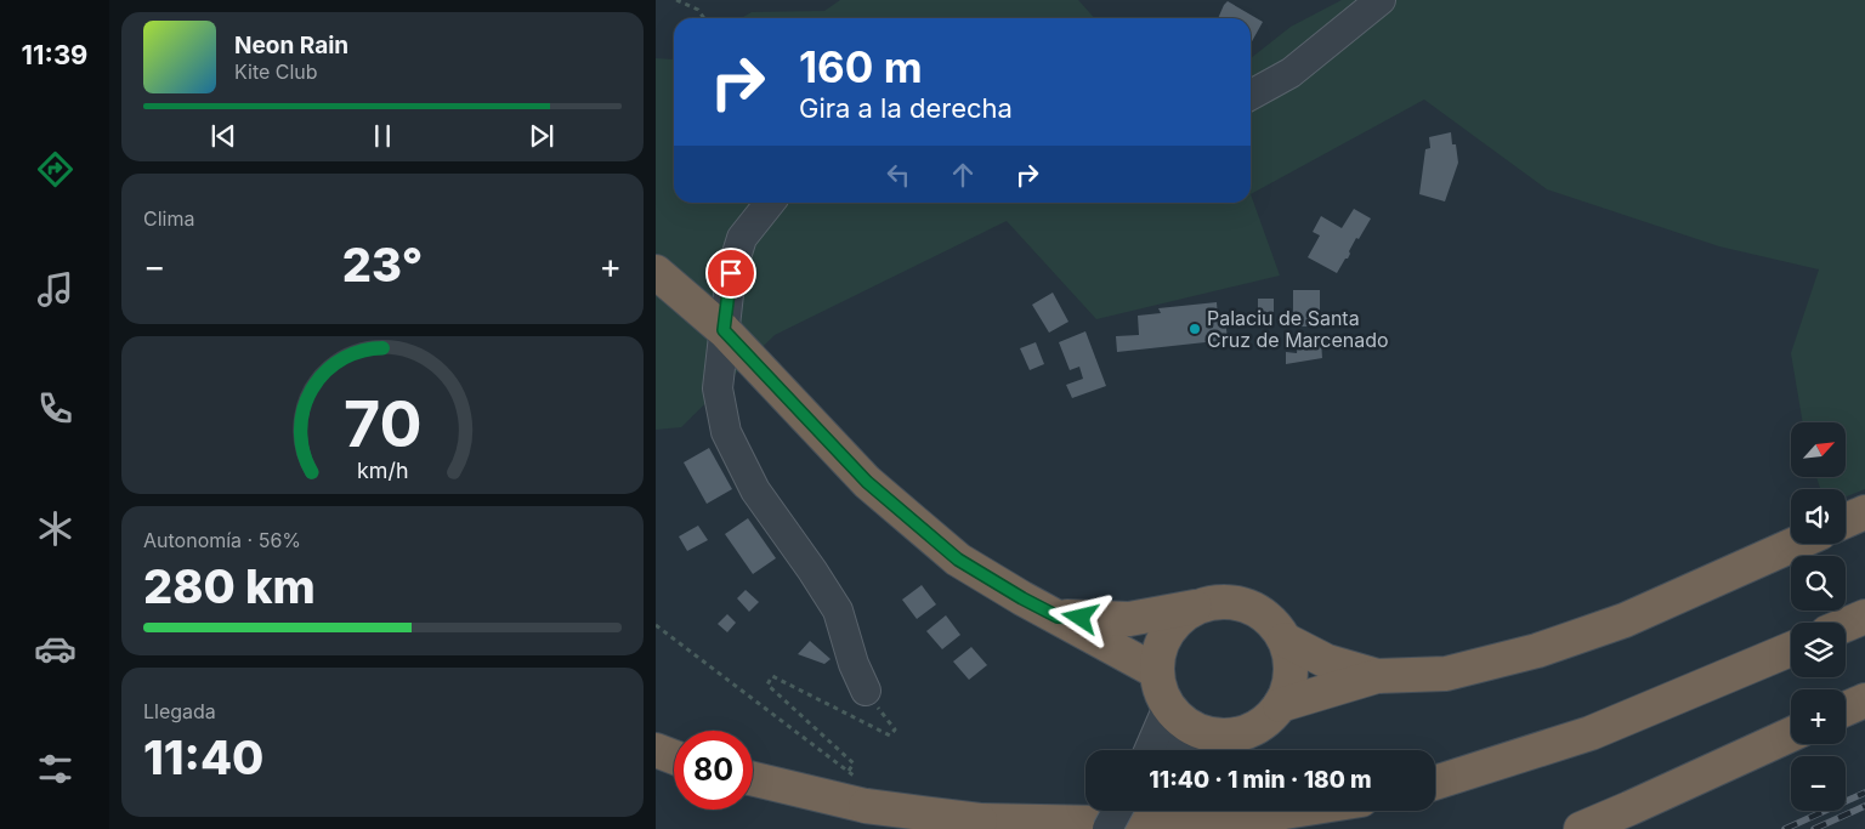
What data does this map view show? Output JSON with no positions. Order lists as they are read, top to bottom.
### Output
{
  "places": ["Palaciu de Santa Cruz de Marcenado"],
  "north": "top right",
  "page": {
    "tabs": "11:39",
    "turn": ["160 m", "Gira a la derecha"],
    "song": ["Neon Rain", "Kite Club"],
    "tile": [
      "Clima",
      ["Autonomía · 56%", "280 km"],
      ["Llegada", "11:40"]
    ],
    "heat": ["−", "23°", "+"],
    "map_buttons": ["+", "−"],
    "limit": "80",
    "trip": "11:40 · 1 min · 180 m",
    "gauge": ["70", "km/h"]
  }
}
